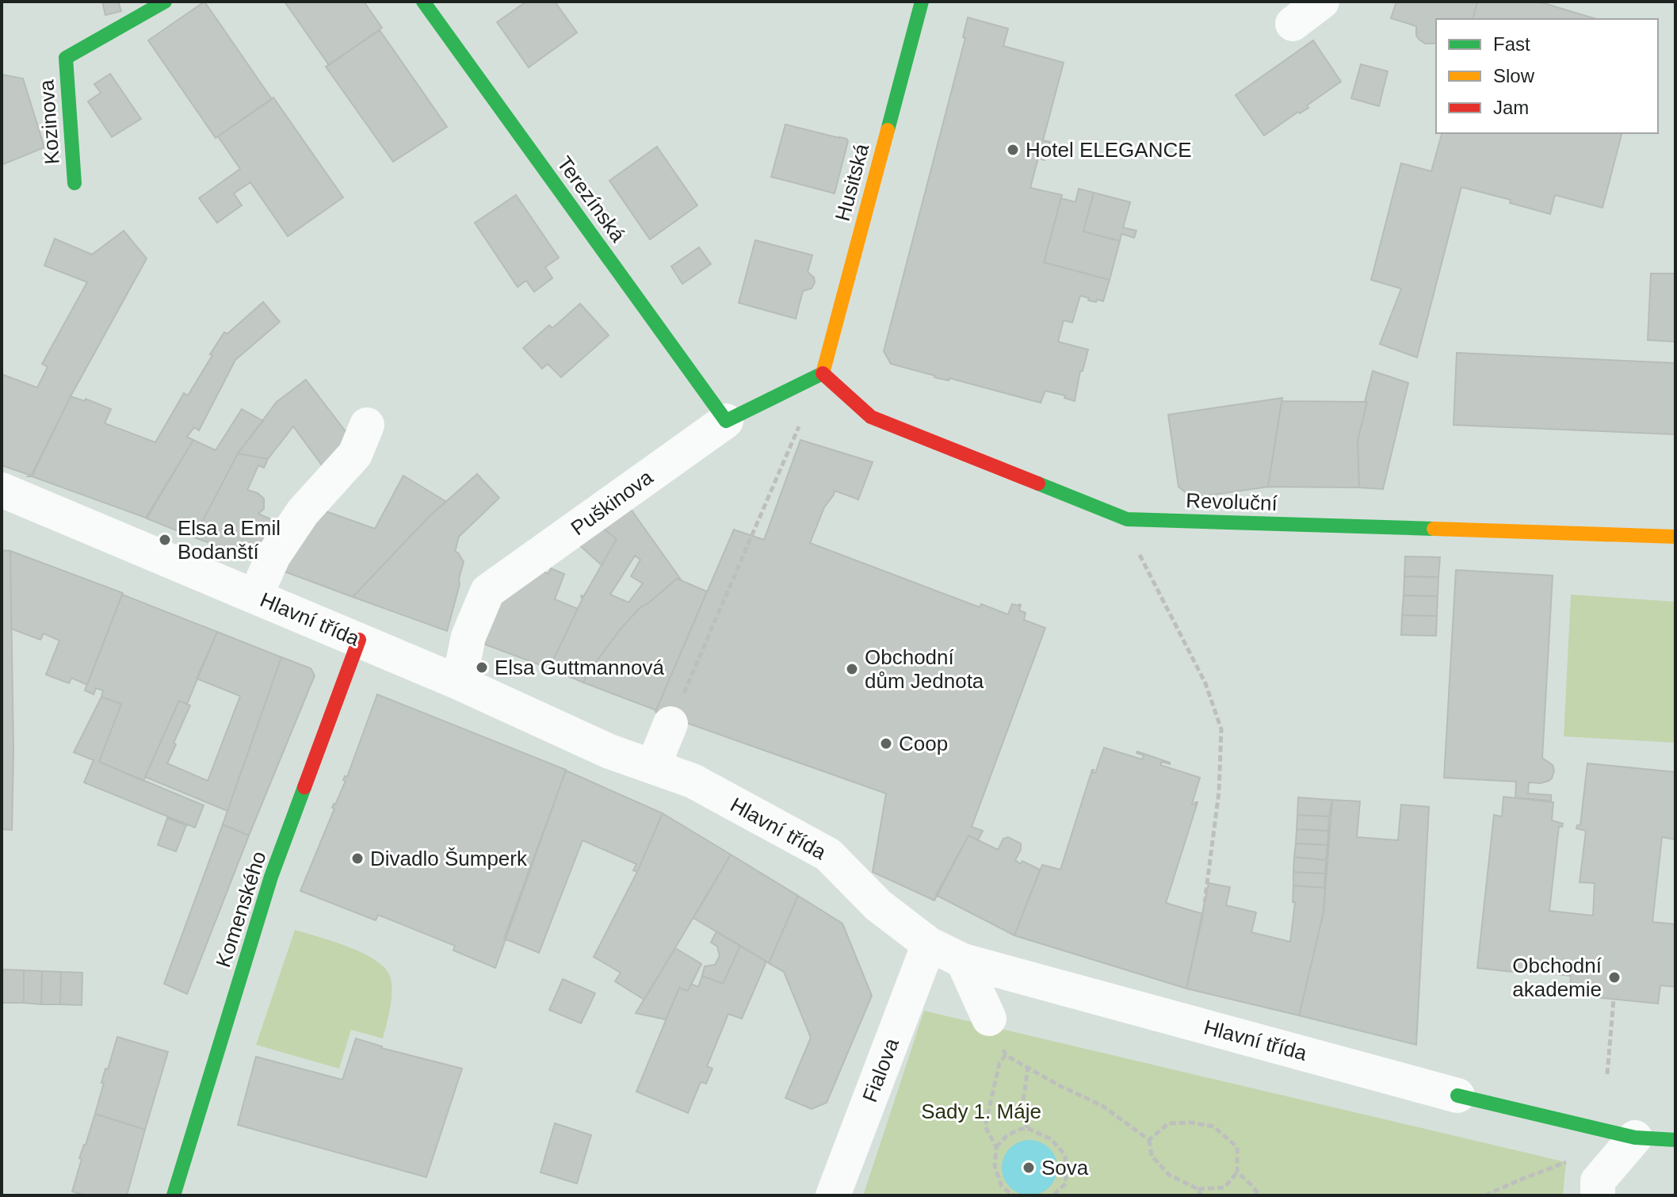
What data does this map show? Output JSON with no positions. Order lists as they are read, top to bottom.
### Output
{
  "streets": {
    "street": [
      "Kozinova",
      "Husitská",
      "Terezínská",
      "Revoluční",
      "Puškinova",
      "Hlavní třída",
      "Komenského",
      "Fialova"
    ]
  },
  "crossings": [
    ["Husitská", "Revoluční"],
    ["Husitská", "Puškinova"],
    ["Terezínská", "Puškinova"],
    ["Revoluční", "Puškinova"],
    ["Puškinova", "Hlavní třída"],
    ["Hlavní třída", "Komenského"],
    ["Hlavní třída", "Fialova"]
  ],
  "parks": ["Sady 1. Máje"],
  "places": [
    "Hotel ELEGANCE",
    "Elsa a Emil Bodanští",
    "Elsa Guttmannová",
    "Obchodní dům Jednota",
    "Coop",
    "Divadlo Šumperk",
    "Obchodní akademie",
    "Sova"
  ],
  "legend": ["Fast", "Slow", "Jam"]
}
